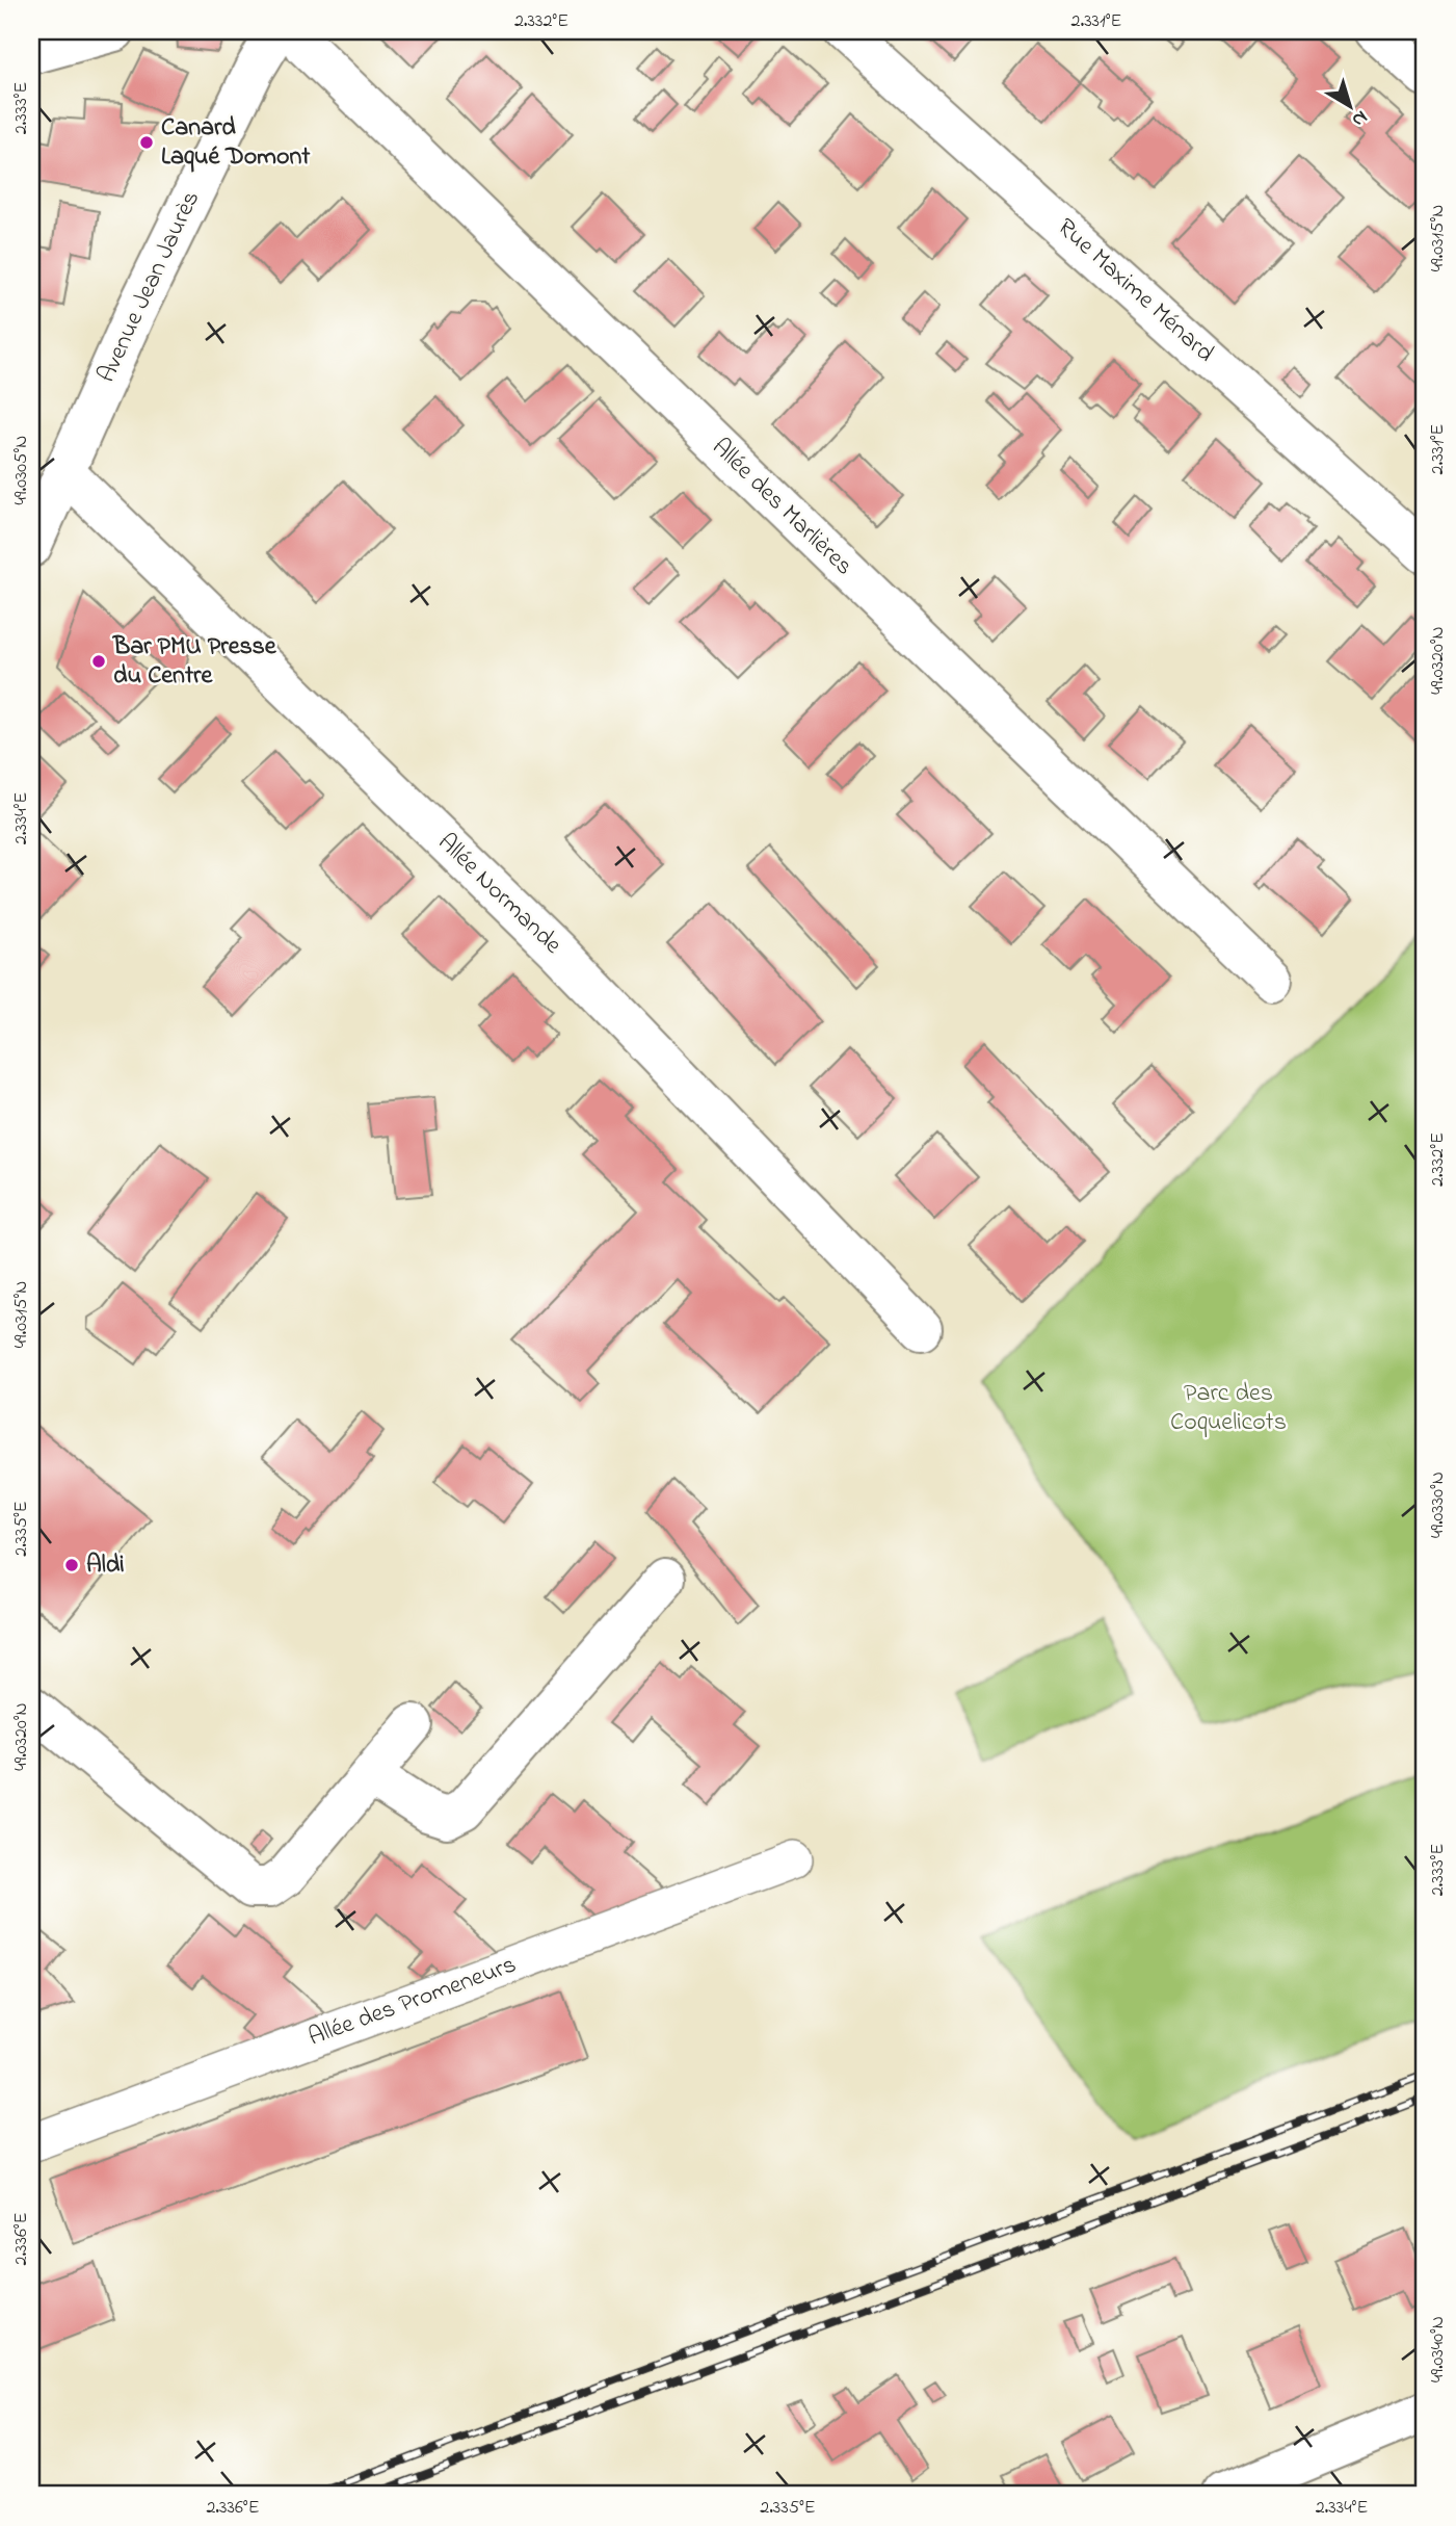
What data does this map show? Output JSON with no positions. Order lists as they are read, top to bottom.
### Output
{
  "streets": {
    "street": [
      "Avenue Jean Jaurès",
      "Rue Maxime Ménard",
      "Allée des Marlières",
      "Allée Normande",
      "Allée des Promeneurs"
    ]
  },
  "crossings": [
    ["Avenue Jean Jaurès", "Allée Normande"]
  ],
  "parks": ["Parc des Coquelicots"],
  "places": ["Canard Laqué Domont", "Bar PMU Presse du Centre", "Aldi"],
  "north": "bottom right",
  "coordinates": [
    "2.332°E",
    "2.331°E",
    "2.333°E",
    "49.0315°N",
    "49.0305°N",
    "49.0320°N",
    "2.334°E",
    "49.0330°N",
    "2.335°E",
    "2.336°E",
    "49.0340°N"
  ]
}
